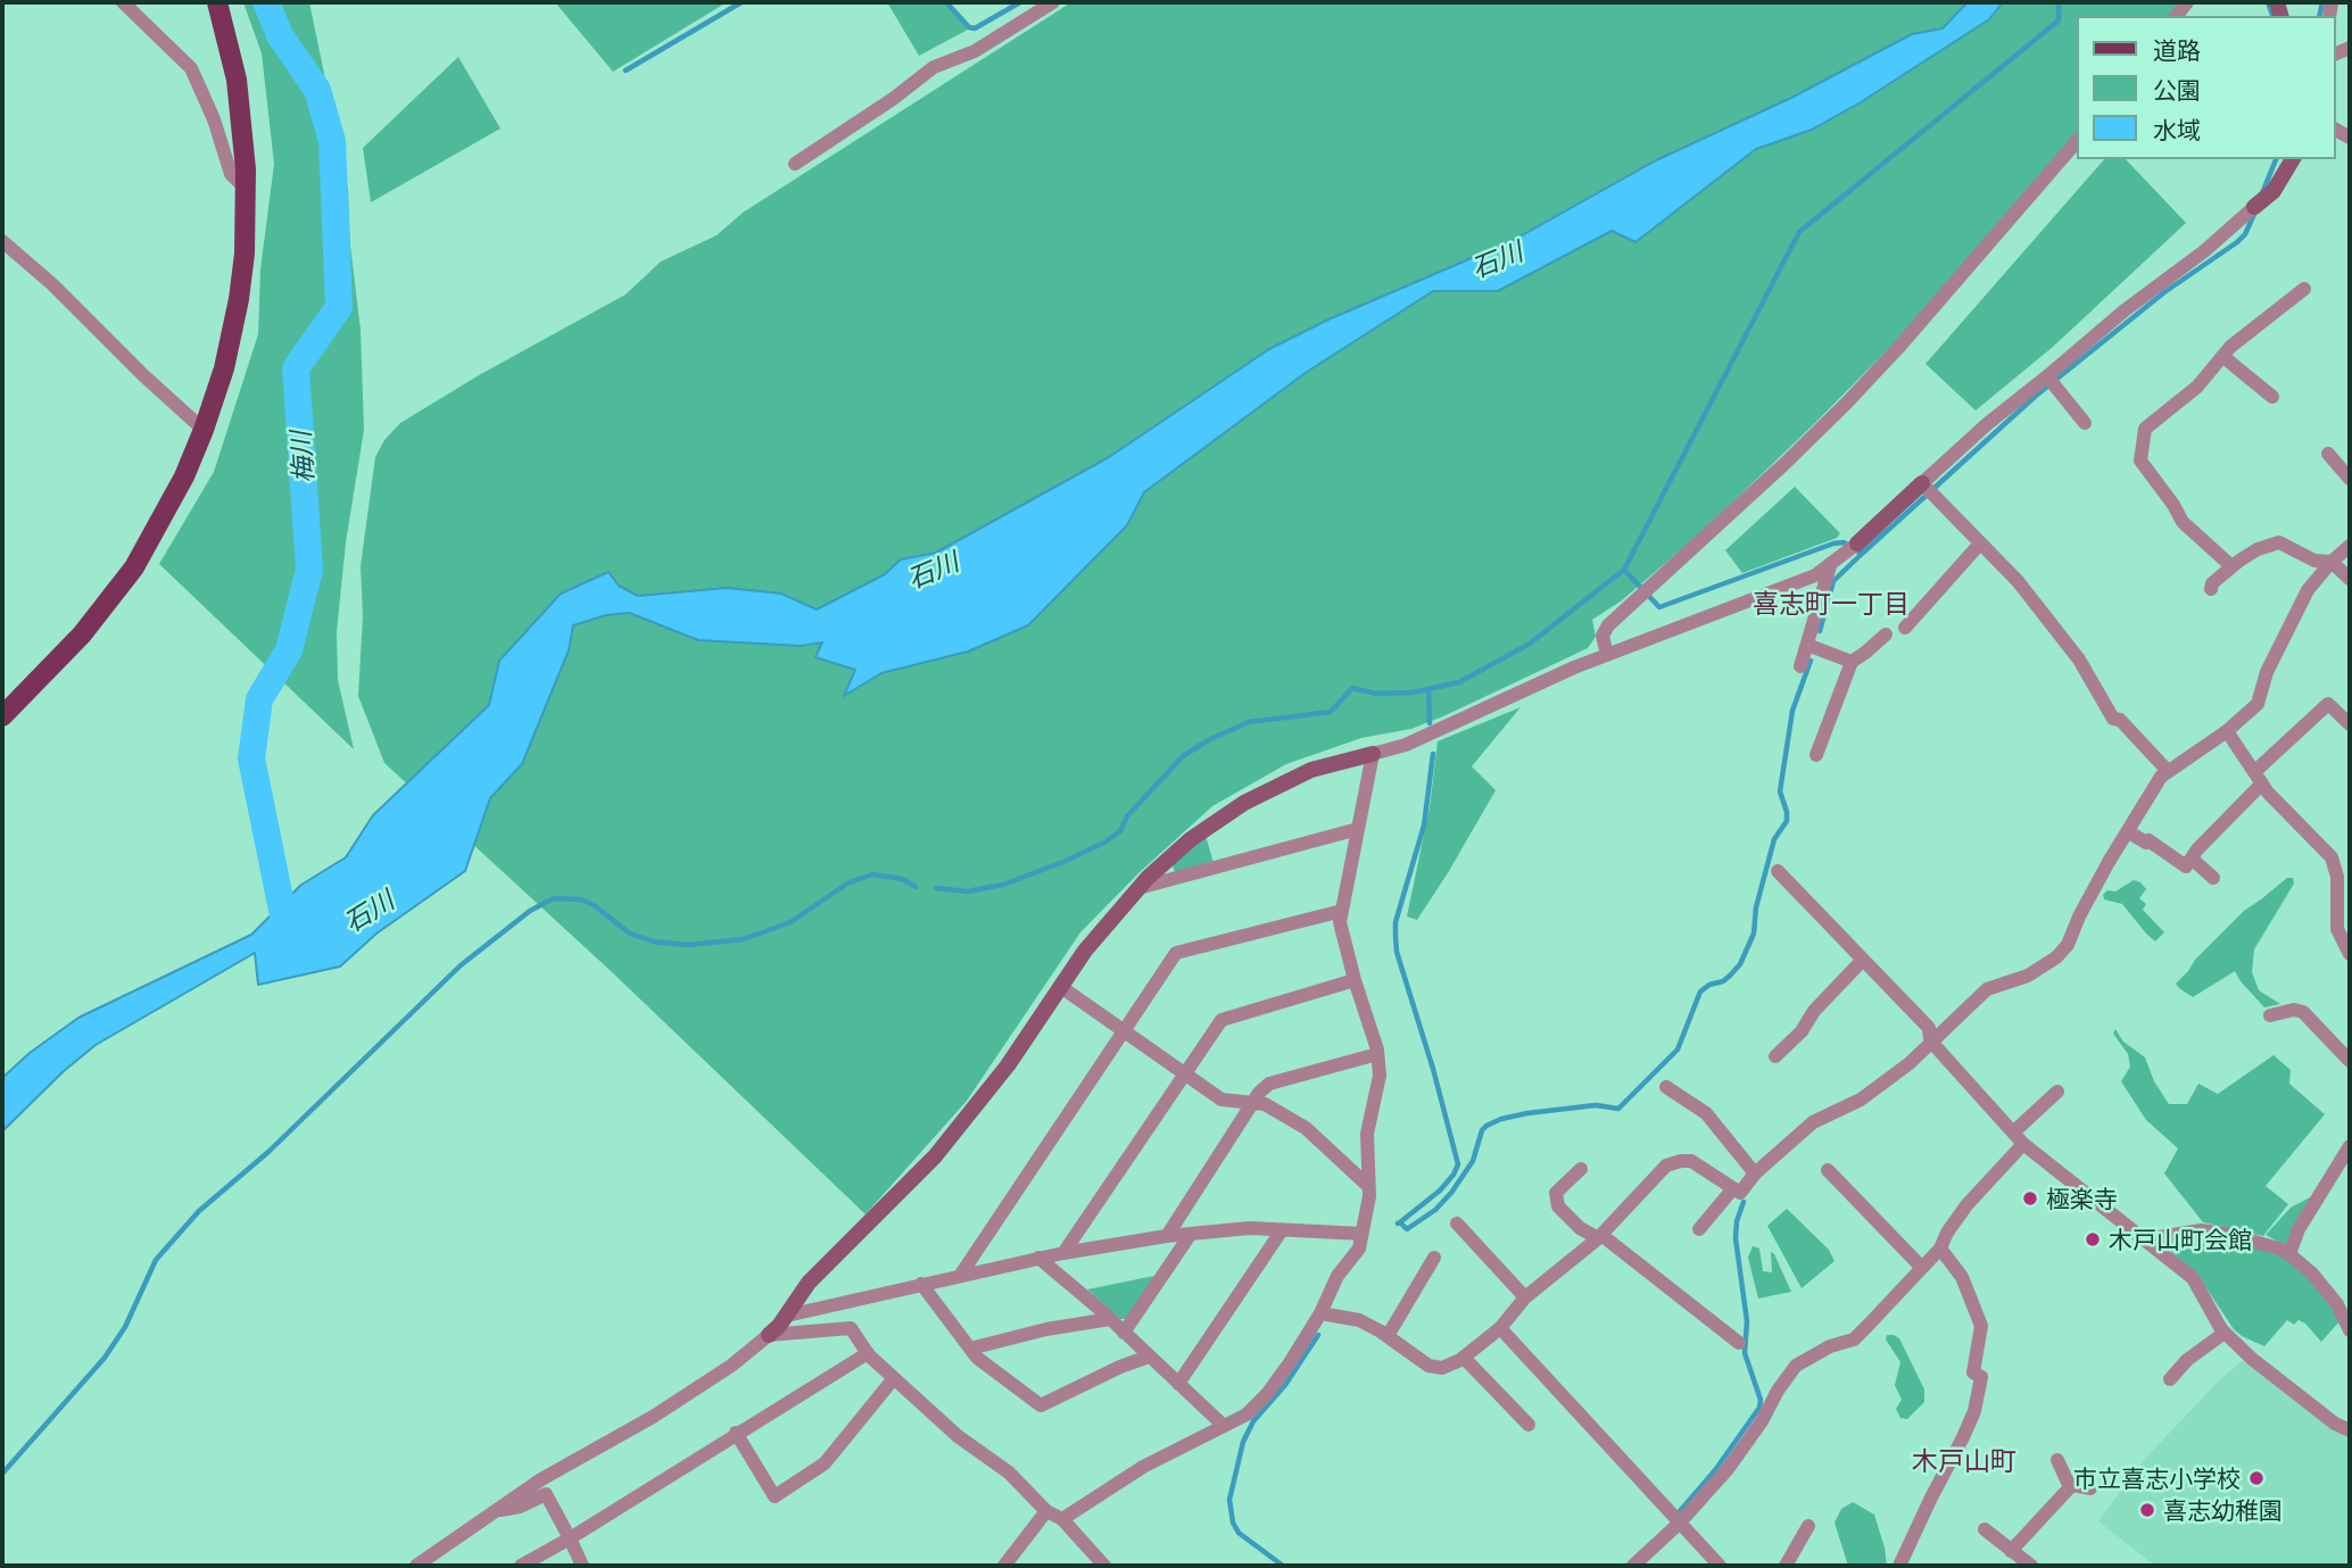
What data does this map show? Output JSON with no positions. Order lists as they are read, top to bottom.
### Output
{
  "districts": ["喜志町一丁目", "木戸山町"],
  "water": ["石川", "梅川"],
  "places": [
    "極楽寺",
    "木戸山町会館",
    "市立喜志小学校",
    "喜志幼稚園"
  ],
  "legend": ["道路", "公園", "水域"]
}
